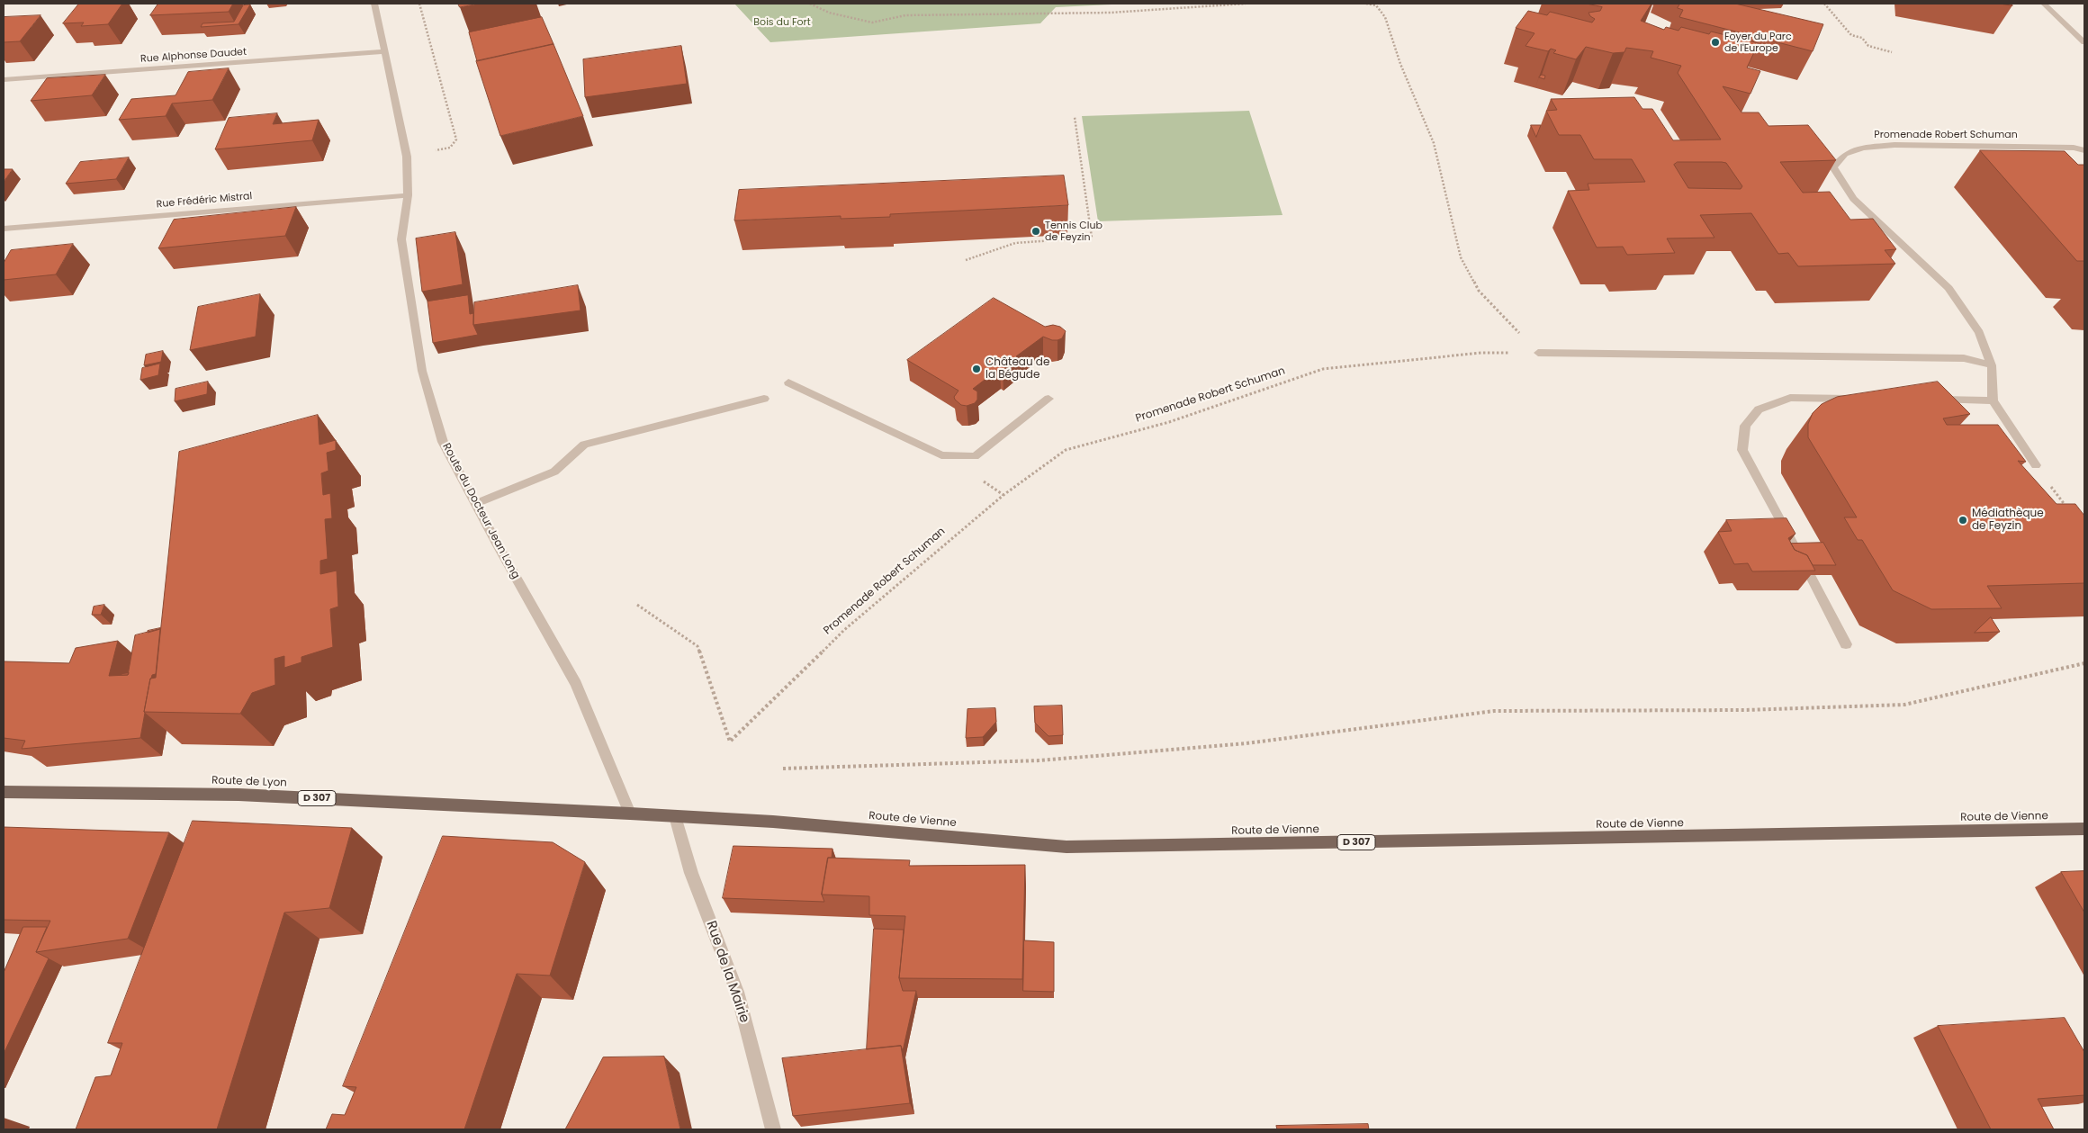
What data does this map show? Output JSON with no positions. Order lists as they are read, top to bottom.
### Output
{
  "streets": {
    "main road": ["Route de Lyon", "D 307", "Route de Vienne"],
    "street": [
      "Rue Alphonse Daudet",
      "Promenade Robert Schuman",
      "Rue Frédéric Mistral",
      "Route du Docteur Jean Long",
      "Rue de la Mairie"
    ]
  },
  "crossings": [
    ["Rue Alphonse Daudet", "Route du Docteur Jean Long"],
    ["Rue Frédéric Mistral", "Route du Docteur Jean Long"],
    ["Route du Docteur Jean Long", "Route de Lyon"],
    ["Route du Docteur Jean Long", "Route de Vienne"],
    ["Route de Lyon", "Route de Vienne"],
    ["Route de Vienne", "Rue de la Mairie"]
  ],
  "parks": ["Bois du Fort"],
  "places": [
    "Foyer du Parc de l'Europe",
    "Tennis Club de Feyzin",
    "Château de la Bégude",
    "Médiathèque de Feyzin"
  ]
}
